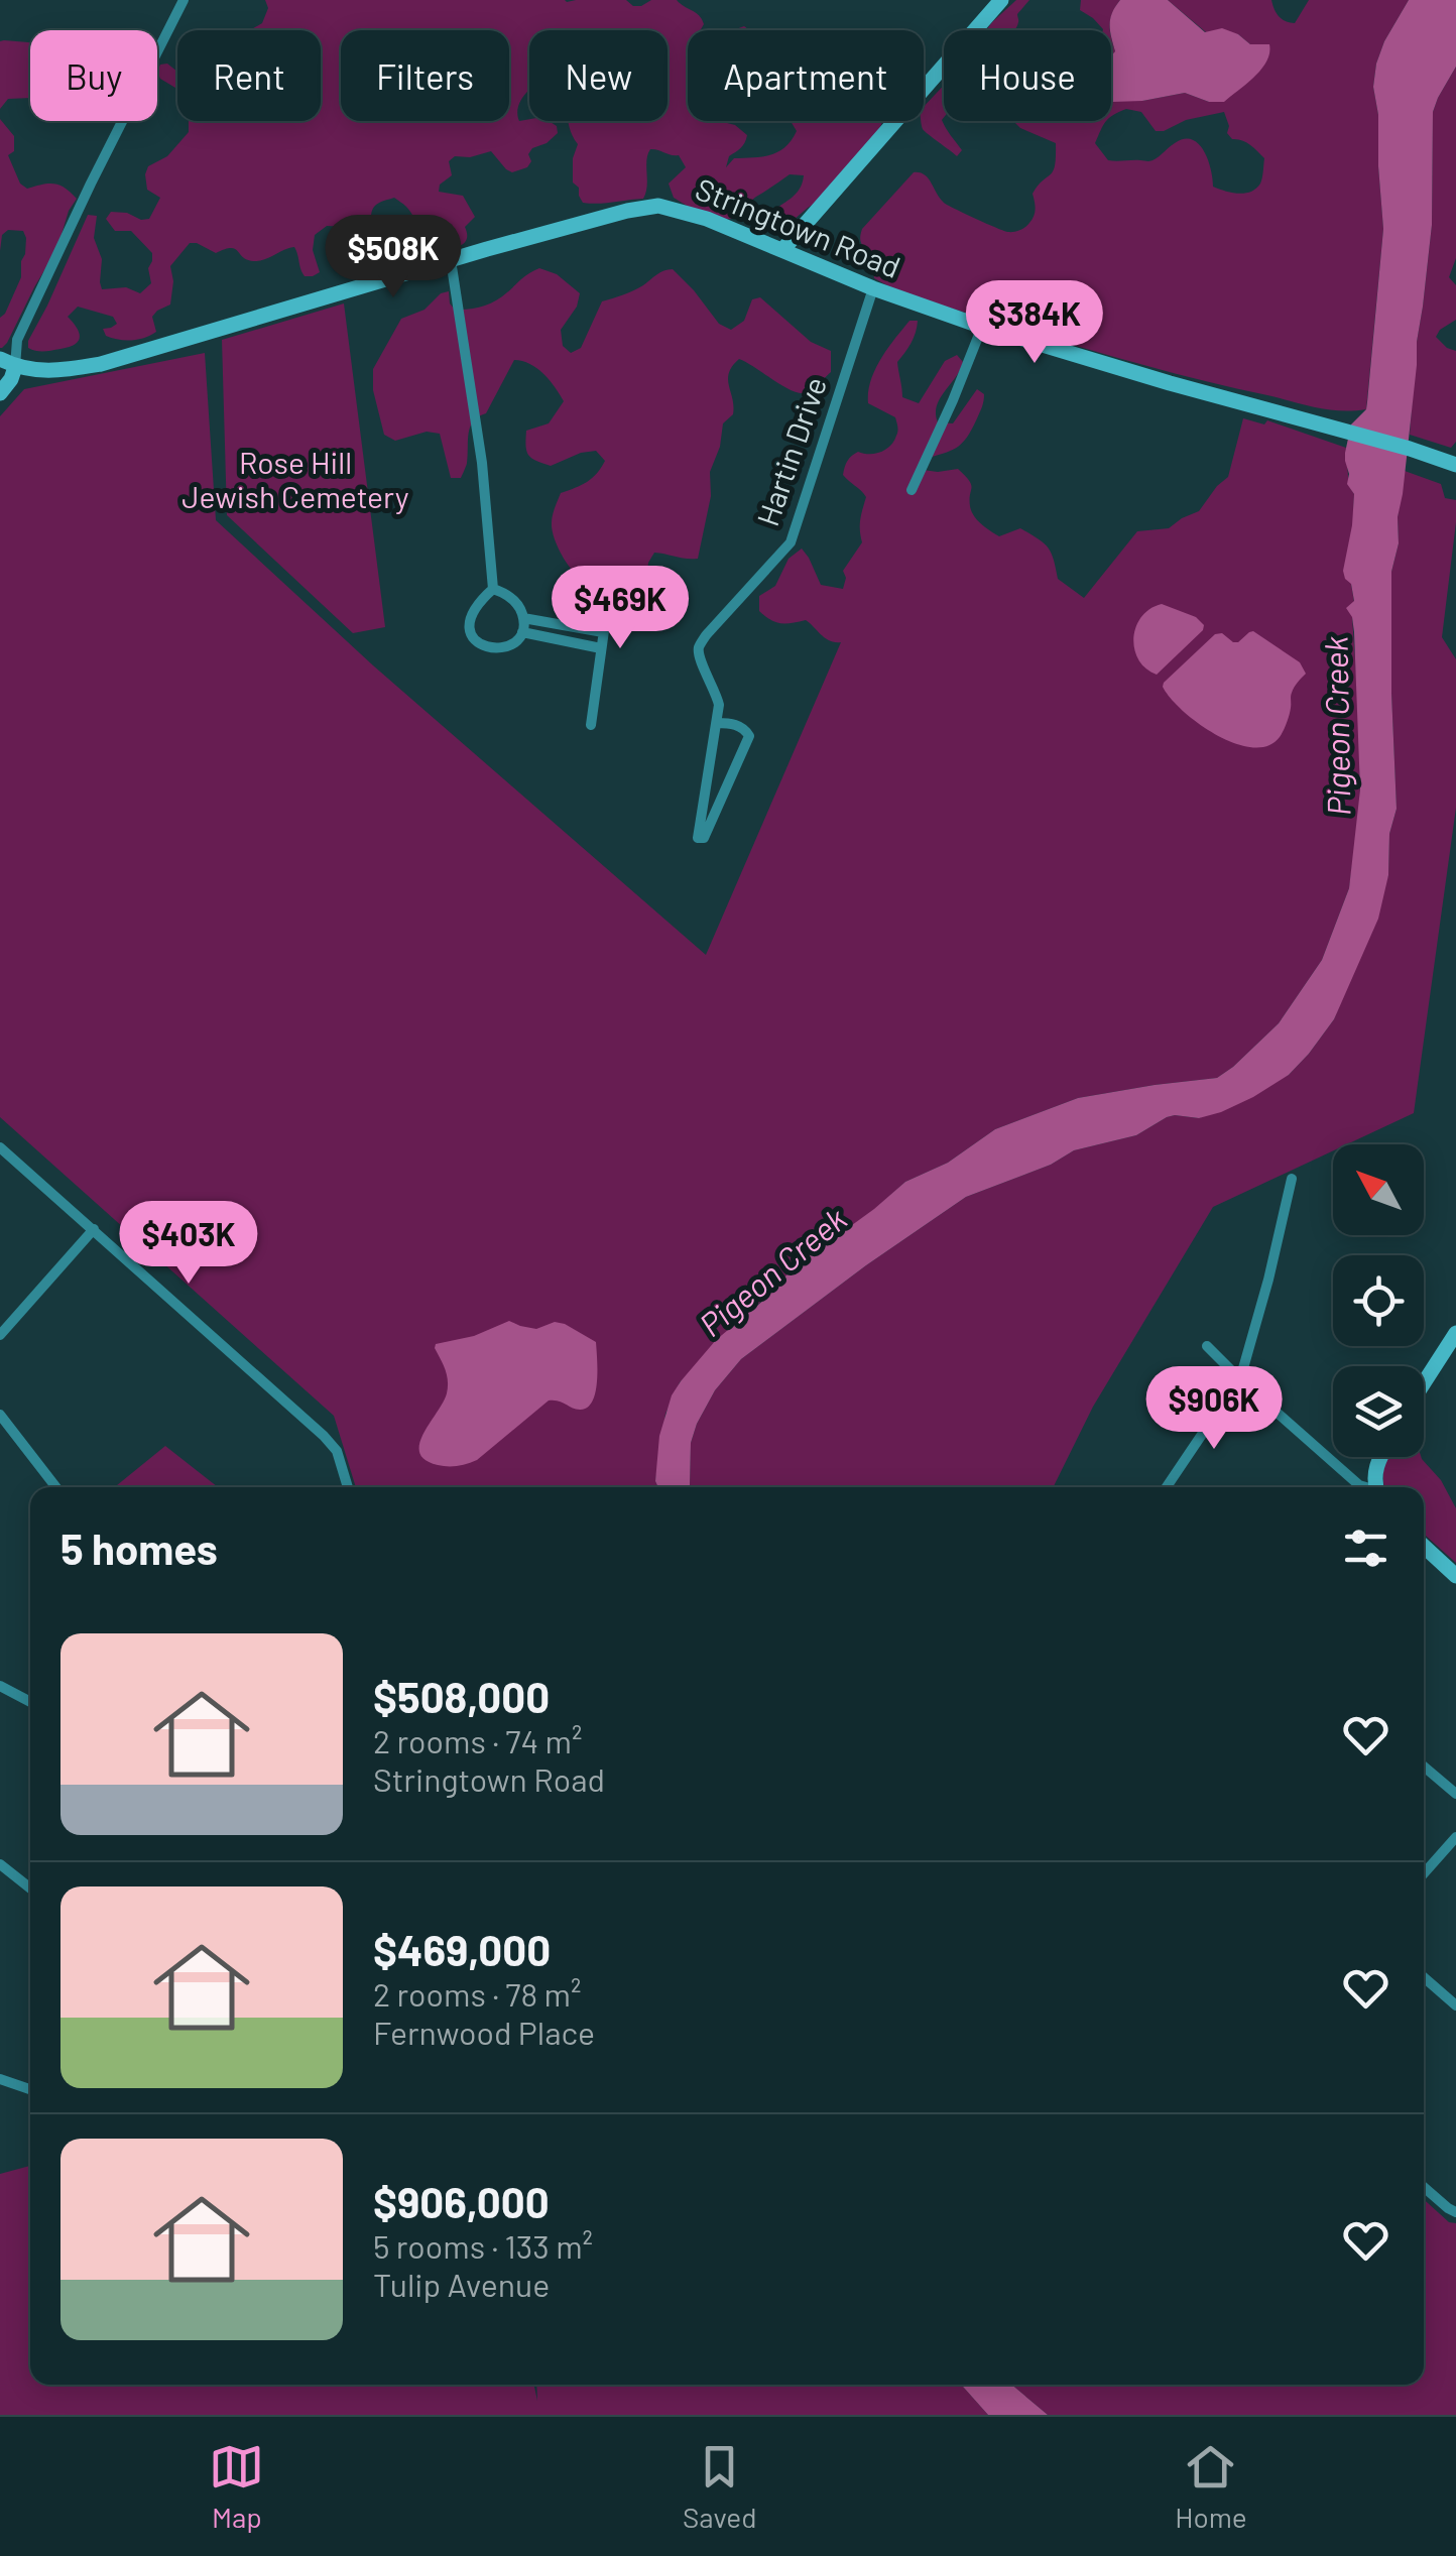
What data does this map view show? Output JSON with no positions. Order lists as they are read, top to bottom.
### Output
{
  "streets": {
    "main road": ["Stringtown Road"],
    "street": ["Hartin Drive"]
  },
  "crossings": [
    ["Stringtown Road", "Hartin Drive"]
  ],
  "water": ["Pigeon Creek"],
  "parks": ["Rose Hill Jewish Cemetery"],
  "north": "top left",
  "page": {
    "chip": [
      "Buy",
      "Rent",
      "Filters",
      "New",
      "Apartment",
      "House"
    ],
    "price": [
      "$508K",
      "$384K",
      "$469K",
      "$403K",
      "$906K"
    ],
    "heading": "5 homes",
    "list": [
      {
        "name": "$508,000",
        "note": "2 rooms · 74 m² · Stringtown Road"
      },
      {
        "name": "$469,000",
        "note": "2 rooms · 78 m² · Fernwood Place"
      },
      {
        "name": "$906,000",
        "note": "5 rooms · 133 m² · Tulip Avenue"
      }
    ],
    "tabs": ["Map", "Saved", "Home"]
  }
}
